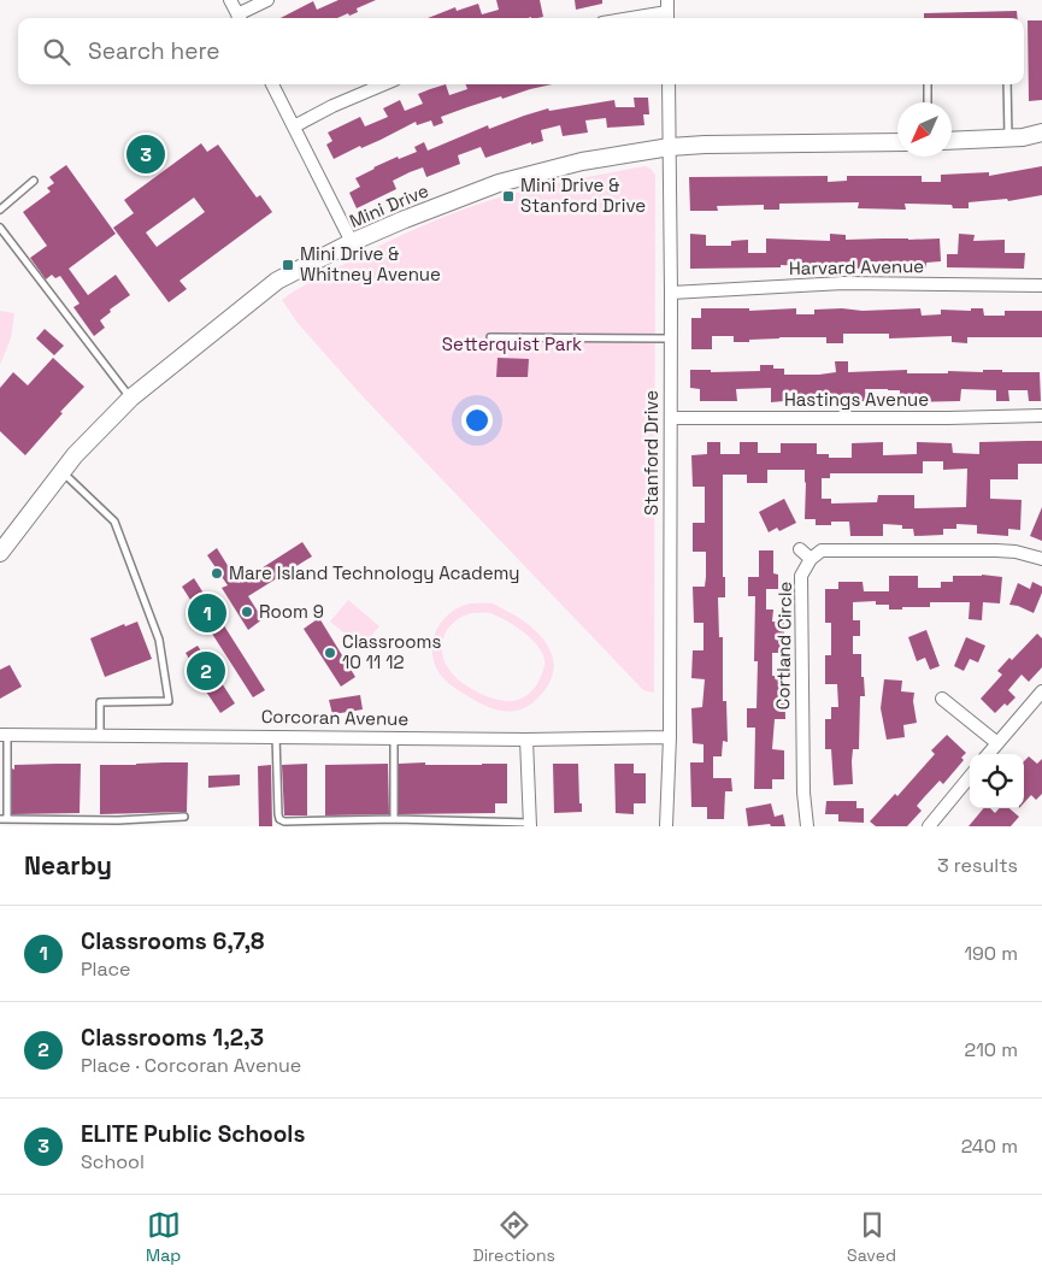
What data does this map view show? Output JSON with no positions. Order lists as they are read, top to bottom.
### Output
{
  "streets": {
    "street": [
      "Mini Drive",
      "Harvard Avenue",
      "Hastings Avenue",
      "Stanford Drive",
      "Cortland Circle",
      "Corcoran Avenue"
    ]
  },
  "crossings": [
    ["Mini Drive", "Stanford Drive"],
    ["Harvard Avenue", "Stanford Drive"],
    ["Hastings Avenue", "Stanford Drive"],
    ["Stanford Drive", "Corcoran Avenue"]
  ],
  "parks": ["Setterquist Park"],
  "places": {
    "transit": ["Mini Drive & Stanford Drive", "Mini Drive & Whitney Avenue"],
    "other": ["Mare Island Technology Academy", "Room 9", "Classrooms 10 11 12"]
  },
  "north": "bottom left",
  "page": {
    "search": "Search here",
    "pins": ["3", "1", "2"],
    "heading": ["Nearby", "3 results"],
    "list": [
      {
        "mark": "1",
        "name": "Classrooms 6,7,8",
        "note": "Place",
        "value": "190 m"
      },
      {
        "mark": "2",
        "name": "Classrooms 1,2,3",
        "note": "Place · Corcoran Avenue",
        "value": "210 m"
      },
      {
        "mark": "3",
        "name": "ELITE Public Schools",
        "note": "School",
        "value": "240 m"
      }
    ],
    "nav": ["Map", "Directions", "Saved"]
  }
}
